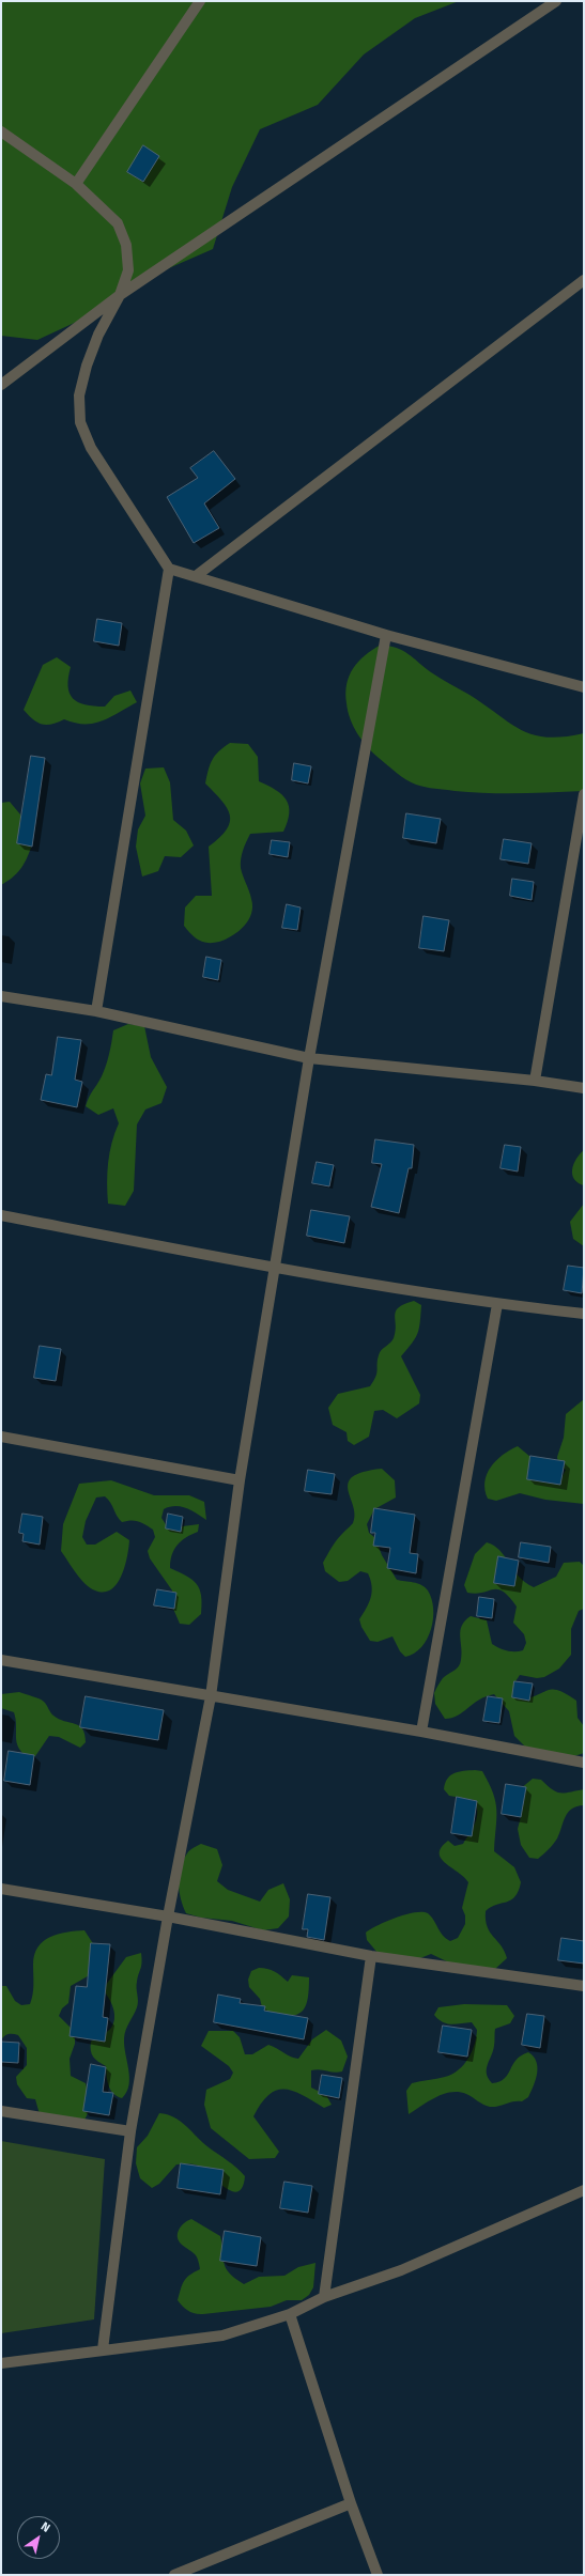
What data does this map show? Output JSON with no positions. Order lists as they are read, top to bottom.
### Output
{
  "north": "top right"
}
